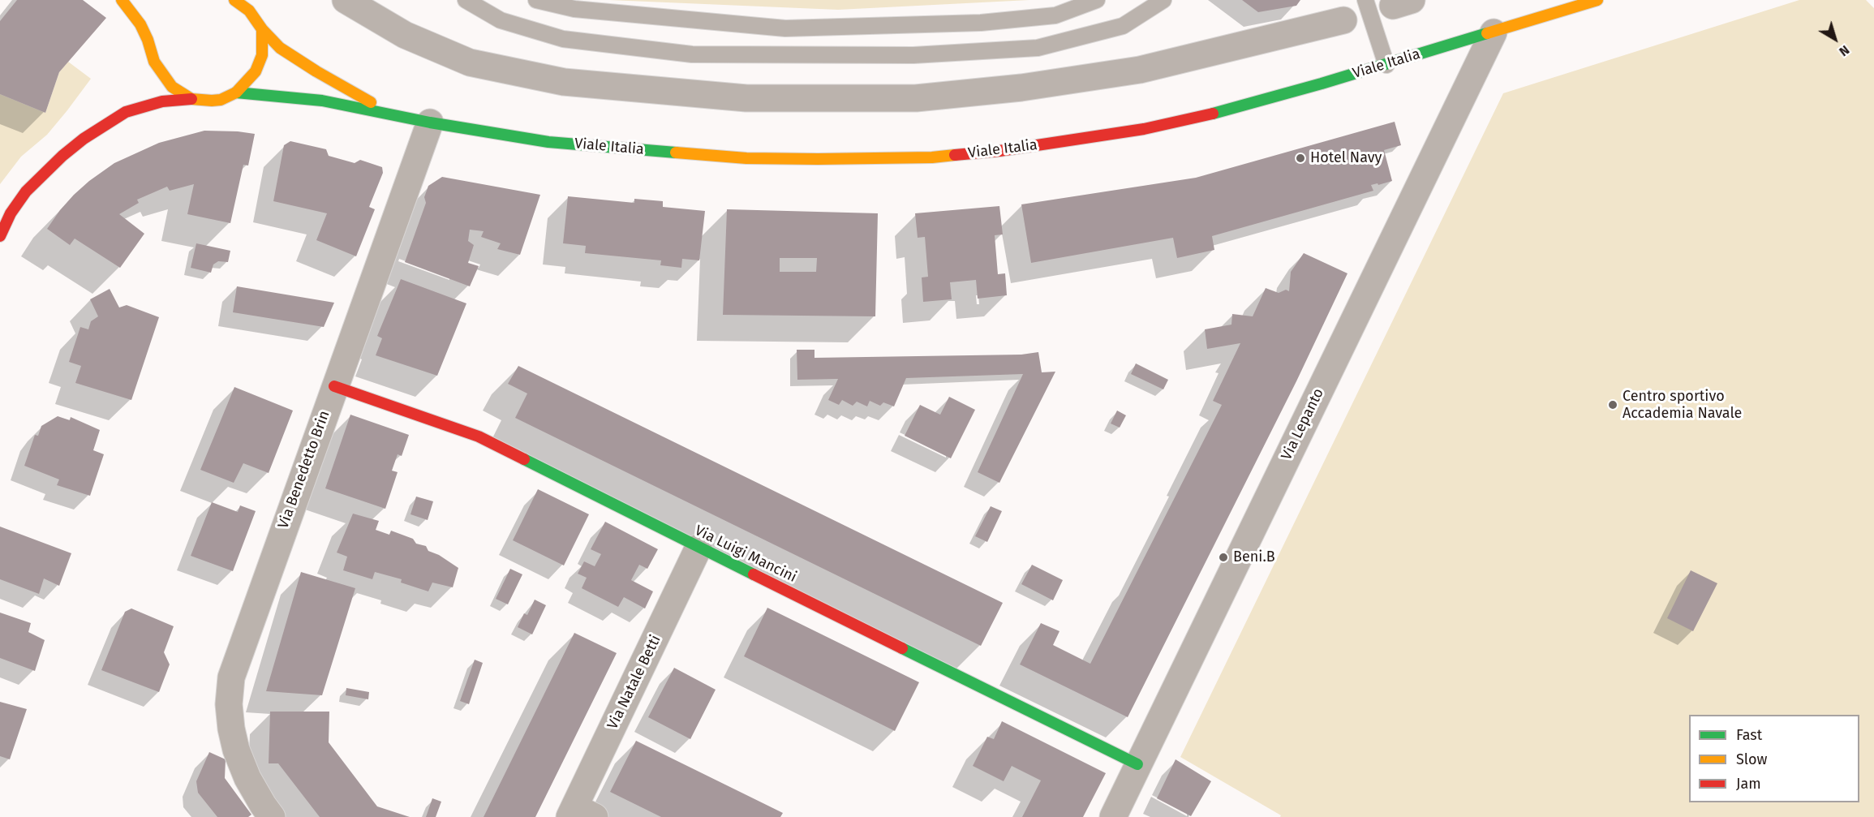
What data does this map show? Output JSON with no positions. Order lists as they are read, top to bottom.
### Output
{
  "streets": {
    "main road": ["Viale Italia", "Via Luigi Mancini"],
    "street": ["Via Lepanto", "Via Benedetto Brin", "Via Natale Betti"]
  },
  "crossings": [
    ["Viale Italia", "Via Lepanto"],
    ["Viale Italia", "Via Benedetto Brin"],
    ["Via Lepanto", "Via Luigi Mancini"],
    ["Via Benedetto Brin", "Via Luigi Mancini"],
    ["Via Luigi Mancini", "Via Natale Betti"]
  ],
  "places": ["Hotel Navy", "Centro sportivo Accademia Navale", "Beni.B"],
  "legend": ["Fast", "Slow", "Jam"],
  "north": "bottom right"
}
